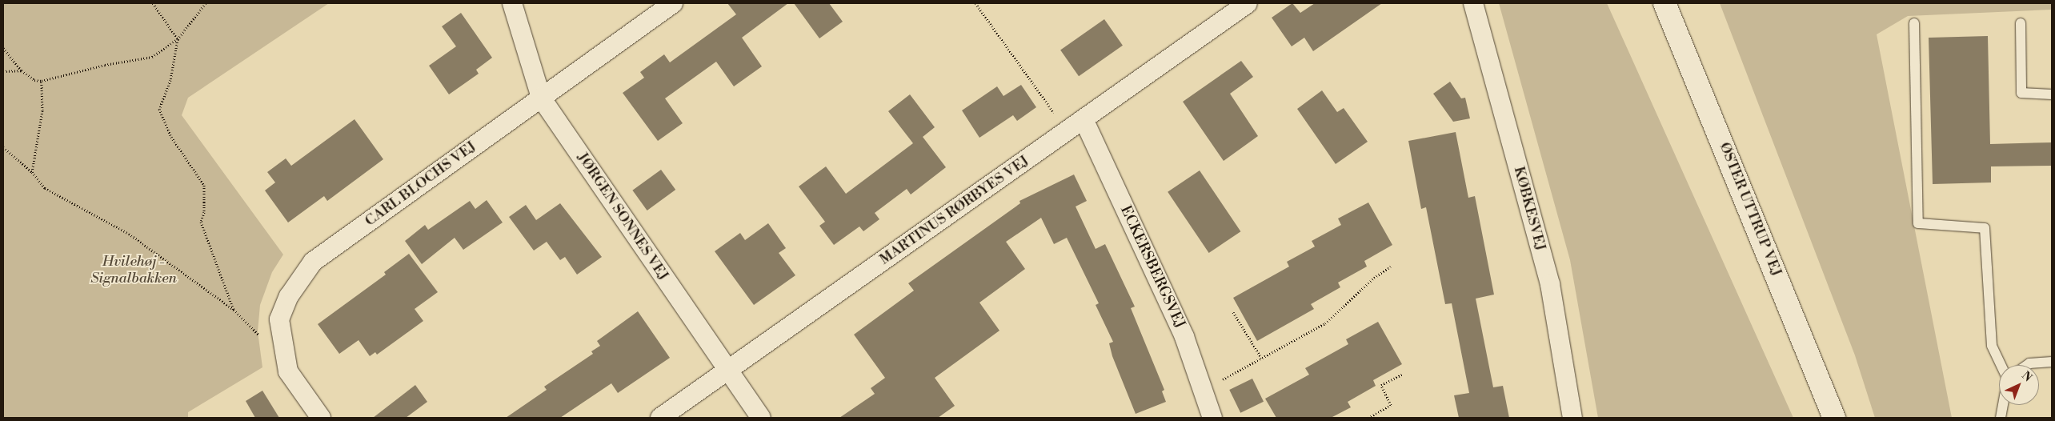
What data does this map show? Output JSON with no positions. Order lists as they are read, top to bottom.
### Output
{
  "streets": {
    "street": [
      "CARL BLOCHS VEJ",
      "KØBKESVEJ",
      "ØSTER UTTRUP VEJ",
      "MARTINUS RØRBYES VEJ",
      "JØRGEN SONNES VEJ",
      "ECKERSBERGSVEJ"
    ]
  },
  "crossings": [
    ["CARL BLOCHS VEJ", "JØRGEN SONNES VEJ"],
    ["MARTINUS RØRBYES VEJ", "JØRGEN SONNES VEJ"],
    ["MARTINUS RØRBYES VEJ", "ECKERSBERGSVEJ"]
  ],
  "parks": ["Hvilehøj - Signalbakken"],
  "north": "top right"
}
